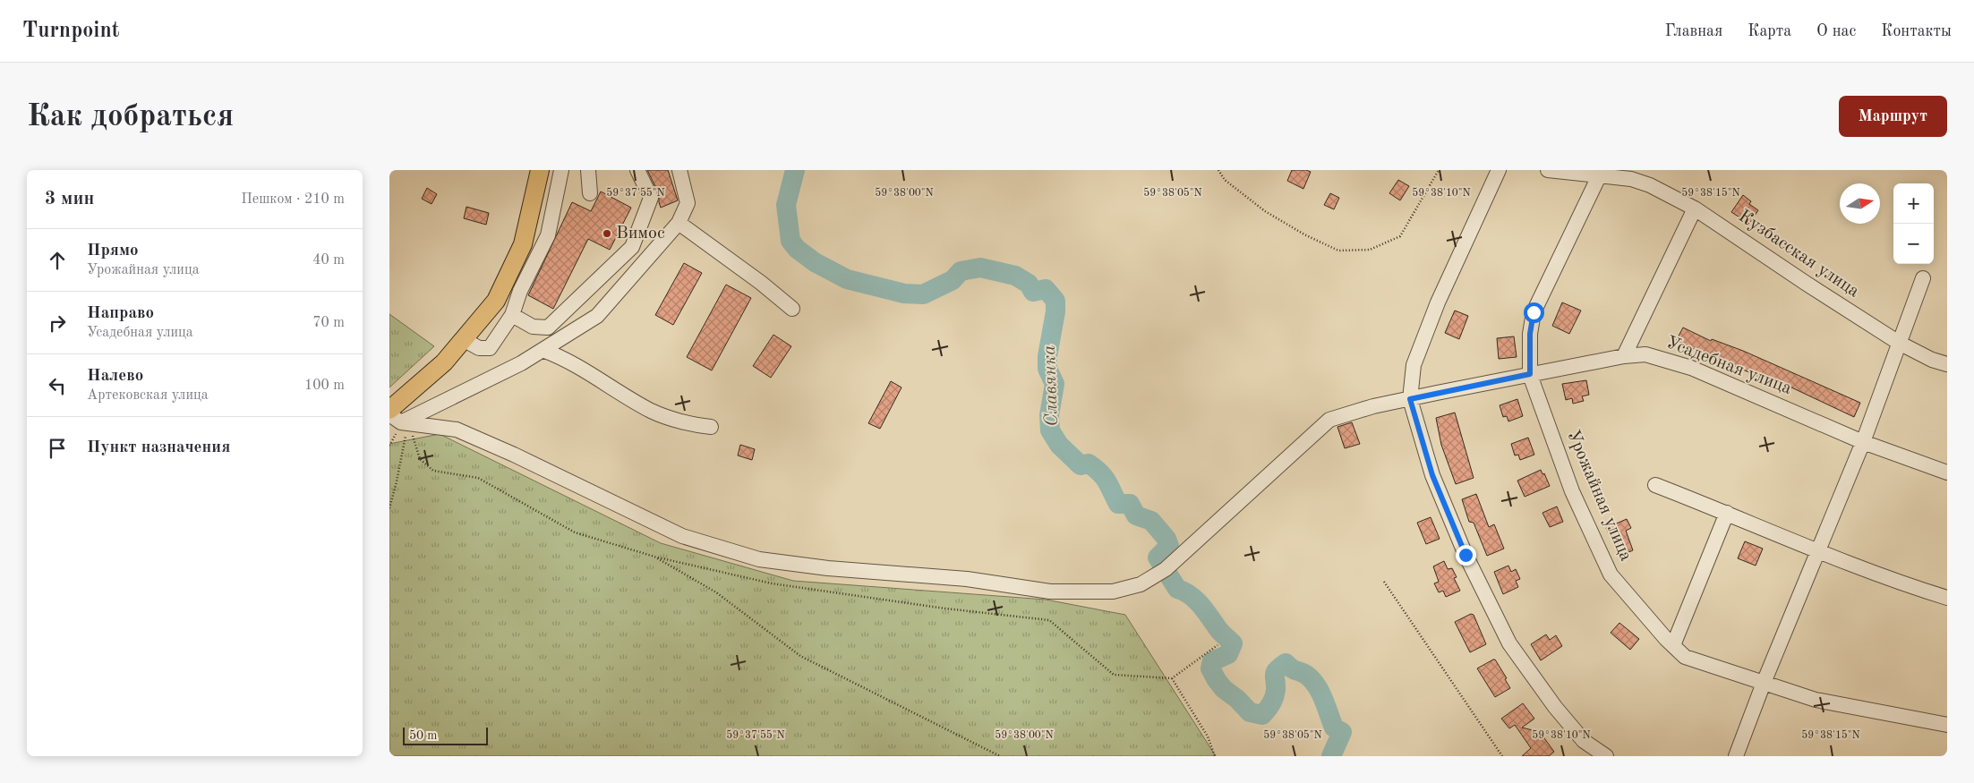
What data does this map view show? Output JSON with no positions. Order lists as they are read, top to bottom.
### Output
{
  "streets": {
    "lane": ["Кузбасская улица", "Усадебная улица", "Урожайная улица"]
  },
  "crossings": [
    ["Кузбасская улица", "Урожайная улица"],
    ["Усадебная улица", "Урожайная улица"]
  ],
  "water": ["Славянка"],
  "places": ["Вимос"],
  "scale_bar": "50 m",
  "north": "right",
  "page": {
    "header": "Turnpoint",
    "nav": [
      "Главная",
      "Карта",
      "О нас",
      "Контакты"
    ],
    "buttons": "Маршрут",
    "title": "Как добраться",
    "heading": ["3 мин", "Пешком · 210 m"],
    "map_buttons": ["+", "−"],
    "list": [
      ["Прямо", "Урожайная улица", "40 m"],
      ["Направо", "Усадебная улица", "70 m"],
      ["Налево", "Артековская улица", "100 m"],
      "Пункт назначения"
    ],
    "scale": "50 m"
  },
  "coordinates": [
    "59°37'55\"N",
    "59°38'00\"N",
    "59°38'05\"N",
    "59°38'10\"N",
    "59°38'15\"N"
  ]
}
